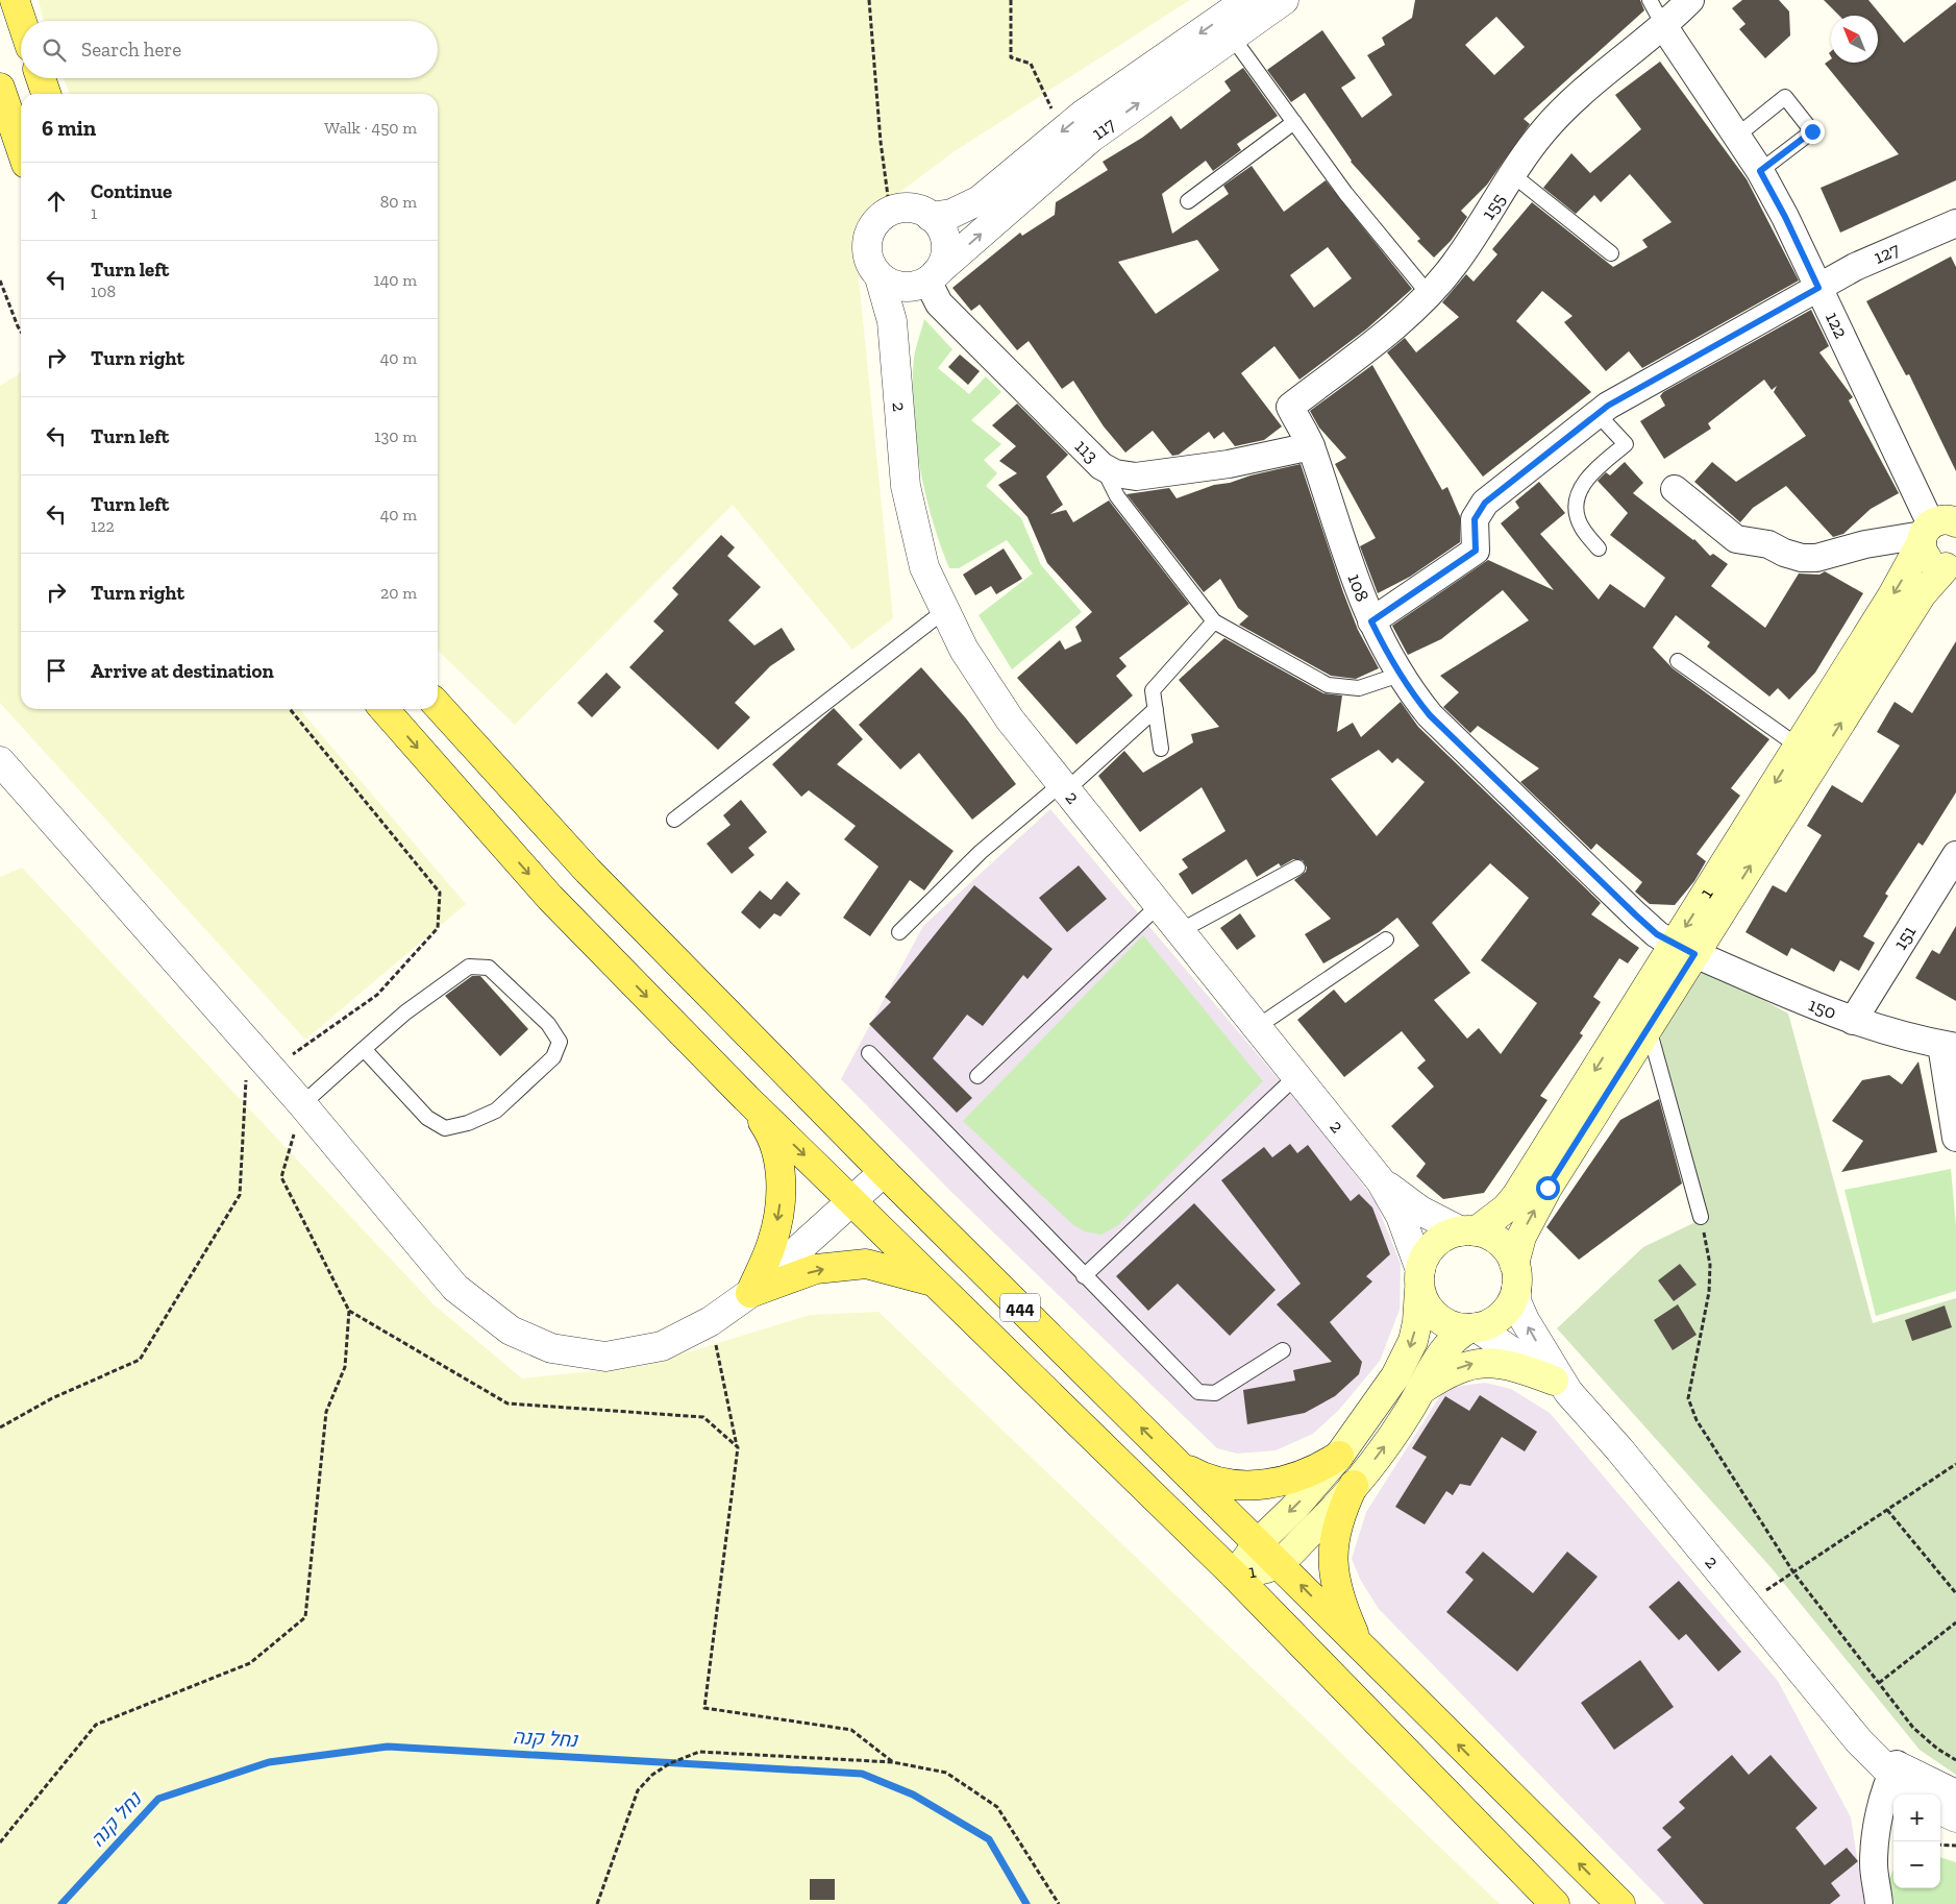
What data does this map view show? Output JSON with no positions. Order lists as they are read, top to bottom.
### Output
{
  "streets": {
    "main road": ["1", "444"],
    "street": [
      "117",
      "155",
      "127",
      "122",
      "2",
      "113",
      "108",
      "151",
      "150"
    ]
  },
  "crossings": [
    ["117", "2"],
    ["117", "113"],
    ["155", "122"],
    ["155", "108"],
    ["127", "122"],
    ["127", "108"],
    ["122", "1"],
    ["2", "113"],
    ["2", "1"],
    ["113", "108"],
    ["108", "1"],
    ["108", "150"],
    ["1", "150"],
    ["1", "444"],
    ["151", "150"]
  ],
  "water": ["נחל קנה"],
  "north": "top left",
  "page": {
    "search": "Search here",
    "heading": ["6 min", "Walk · 450 m"],
    "list": [
      ["Continue", "1", "80 m"],
      ["Turn left", "108", "140 m"],
      ["Turn right", "40 m"],
      ["Turn left", "130 m"],
      ["Turn left", "122", "40 m"],
      ["Turn right", "20 m"],
      "Arrive at destination"
    ],
    "map_buttons": ["+", "−"]
  }
}
